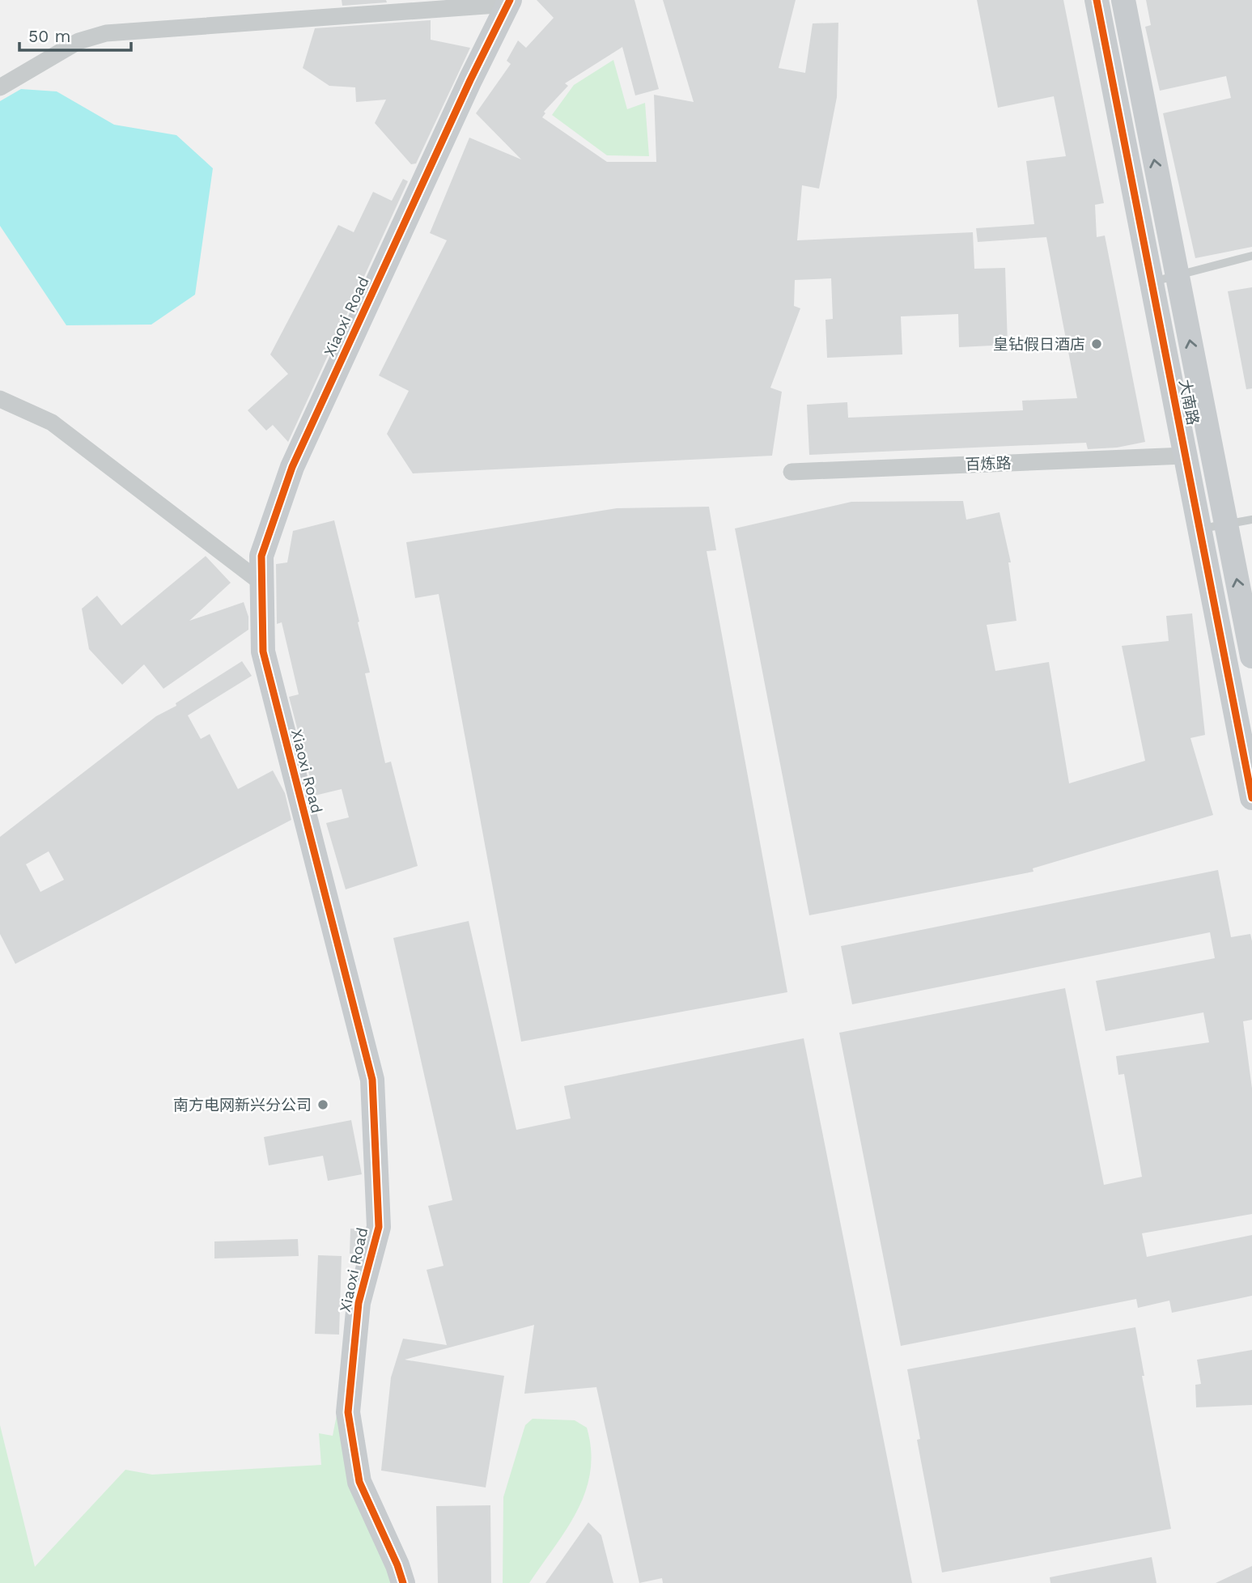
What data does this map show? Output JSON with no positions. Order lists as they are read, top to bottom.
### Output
{
  "streets": {
    "street": ["Xiaoxi Road", "大南路", "百炼路"]
  },
  "crossings": [
    ["大南路", "百炼路"]
  ],
  "places": ["皇钻假日酒店", "南方电网新兴分公司"],
  "scale_bar": "50 m"
}
